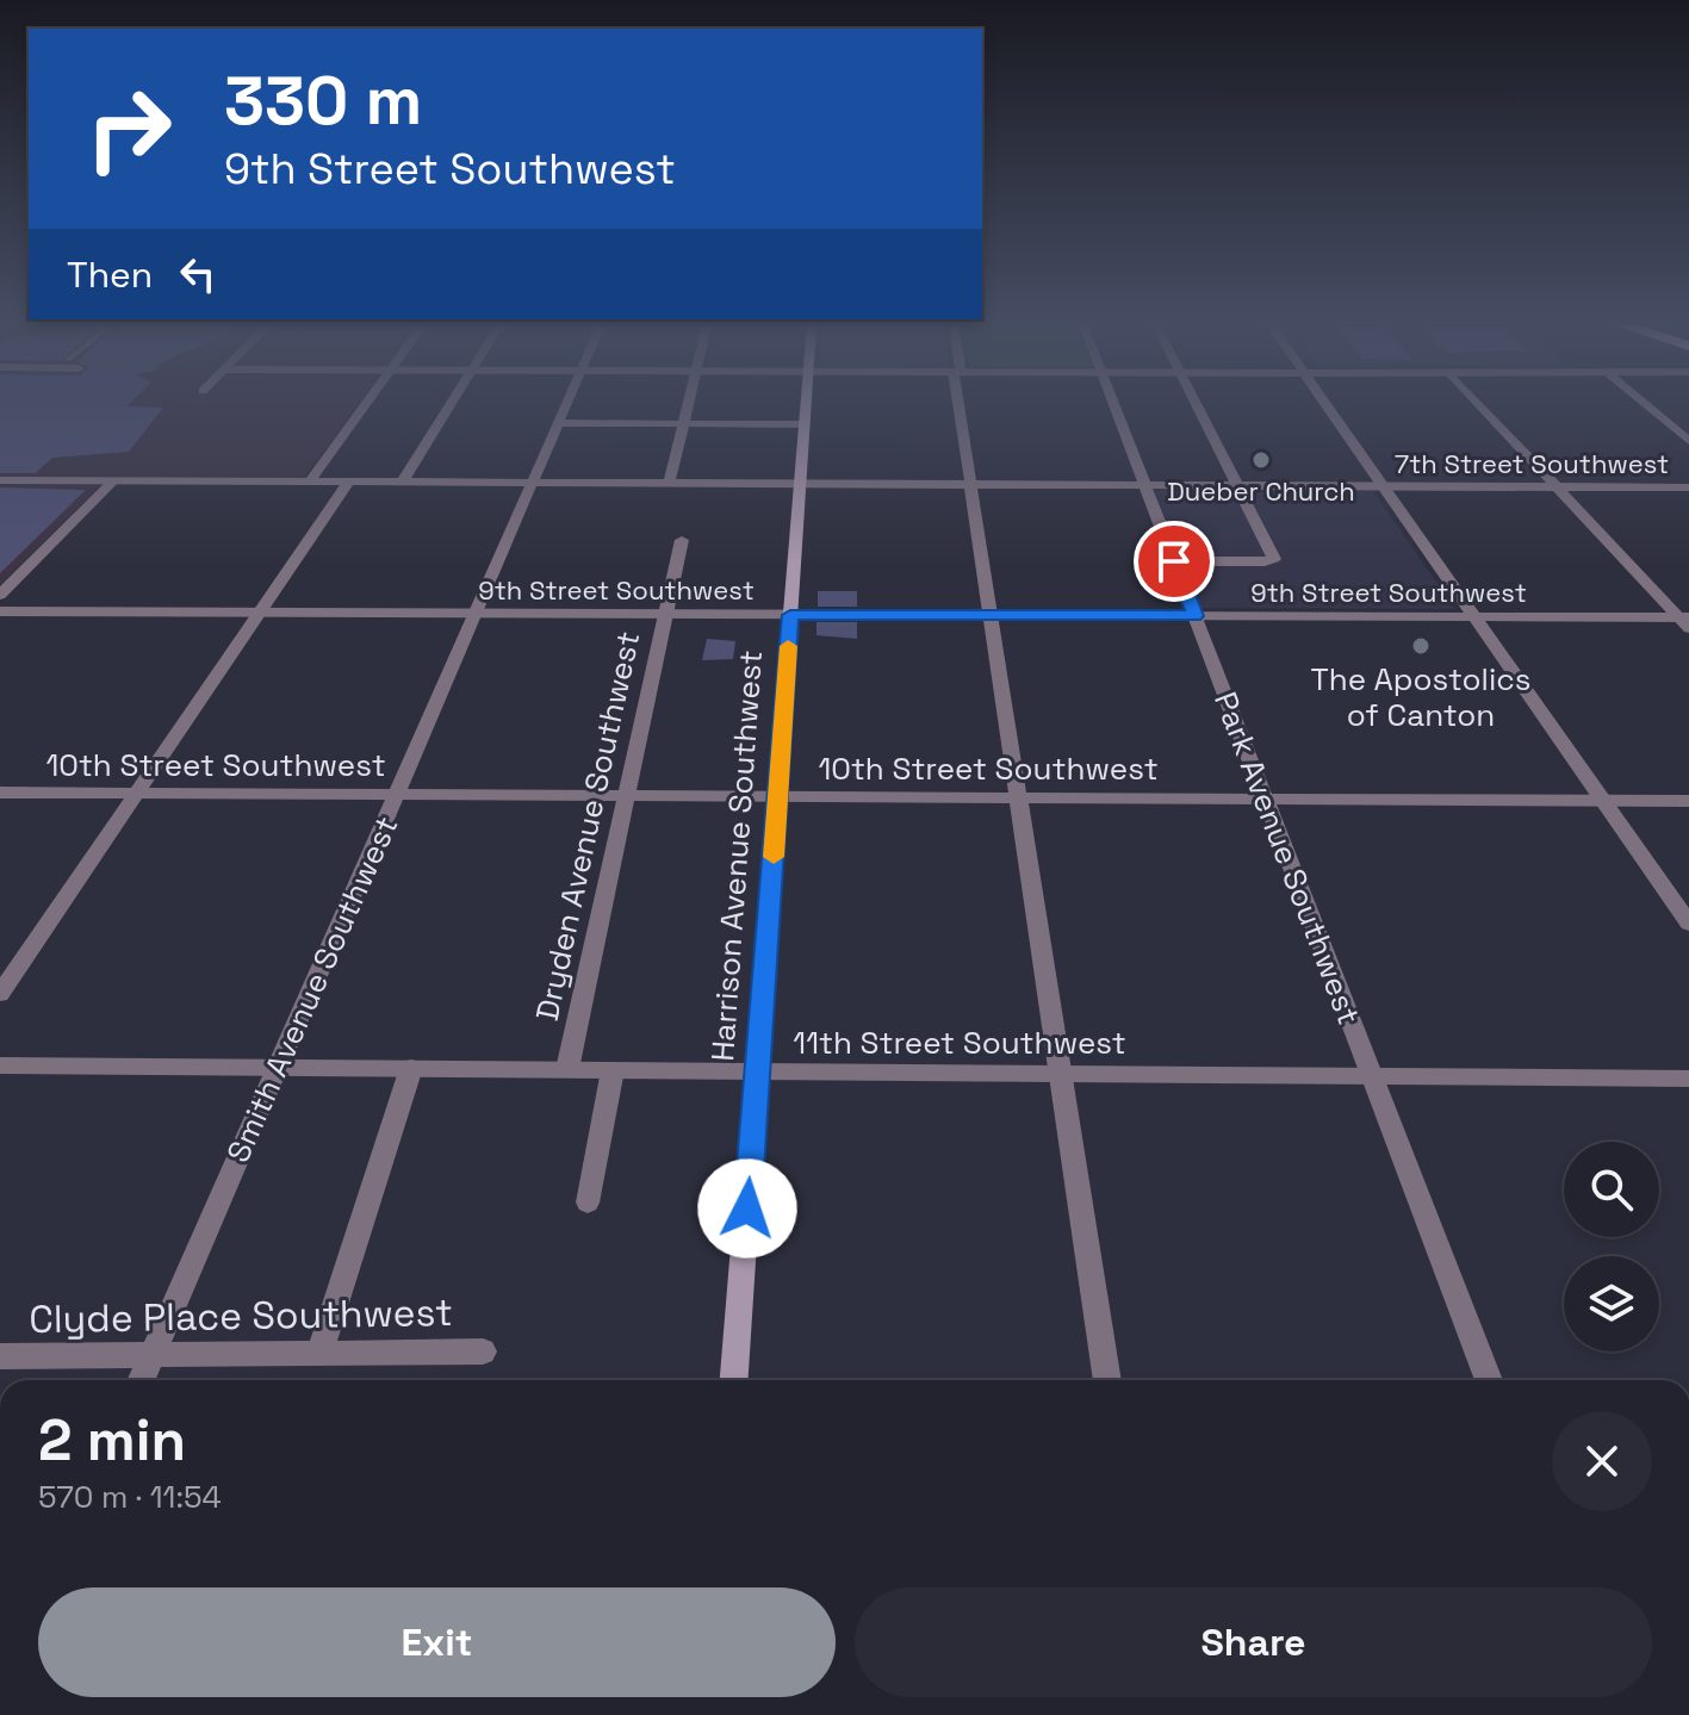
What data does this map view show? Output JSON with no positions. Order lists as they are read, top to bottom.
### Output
{
  "streets": {
    "main road": ["Harrison Avenue Southwest"],
    "street": [
      "7th Street Southwest",
      "9th Street Southwest",
      "10th Street Southwest",
      "Dryden Avenue Southwest",
      "Park Avenue Southwest",
      "Smith Avenue Southwest",
      "11th Street Southwest",
      "Clyde Place Southwest"
    ]
  },
  "crossings": [
    ["7th Street Southwest", "Harrison Avenue Southwest"],
    ["7th Street Southwest", "Park Avenue Southwest"],
    ["7th Street Southwest", "Smith Avenue Southwest"],
    ["9th Street Southwest", "Dryden Avenue Southwest"],
    ["9th Street Southwest", "Harrison Avenue Southwest"],
    ["9th Street Southwest", "Park Avenue Southwest"],
    ["9th Street Southwest", "Smith Avenue Southwest"],
    ["10th Street Southwest", "Dryden Avenue Southwest"],
    ["10th Street Southwest", "Harrison Avenue Southwest"],
    ["10th Street Southwest", "Park Avenue Southwest"],
    ["10th Street Southwest", "Smith Avenue Southwest"],
    ["Dryden Avenue Southwest", "11th Street Southwest"],
    ["Harrison Avenue Southwest", "11th Street Southwest"],
    ["Park Avenue Southwest", "11th Street Southwest"],
    ["Smith Avenue Southwest", "11th Street Southwest"],
    ["Smith Avenue Southwest", "Clyde Place Southwest"]
  ],
  "places": ["Dueber Church", "The Apostolics of Canton"],
  "page": {
    "turn": ["330 m", "9th Street Southwest"],
    "then": "Then",
    "heading": ["2 min", "570 m · 11:54"],
    "buttons": ["Exit", "Share"]
  }
}
